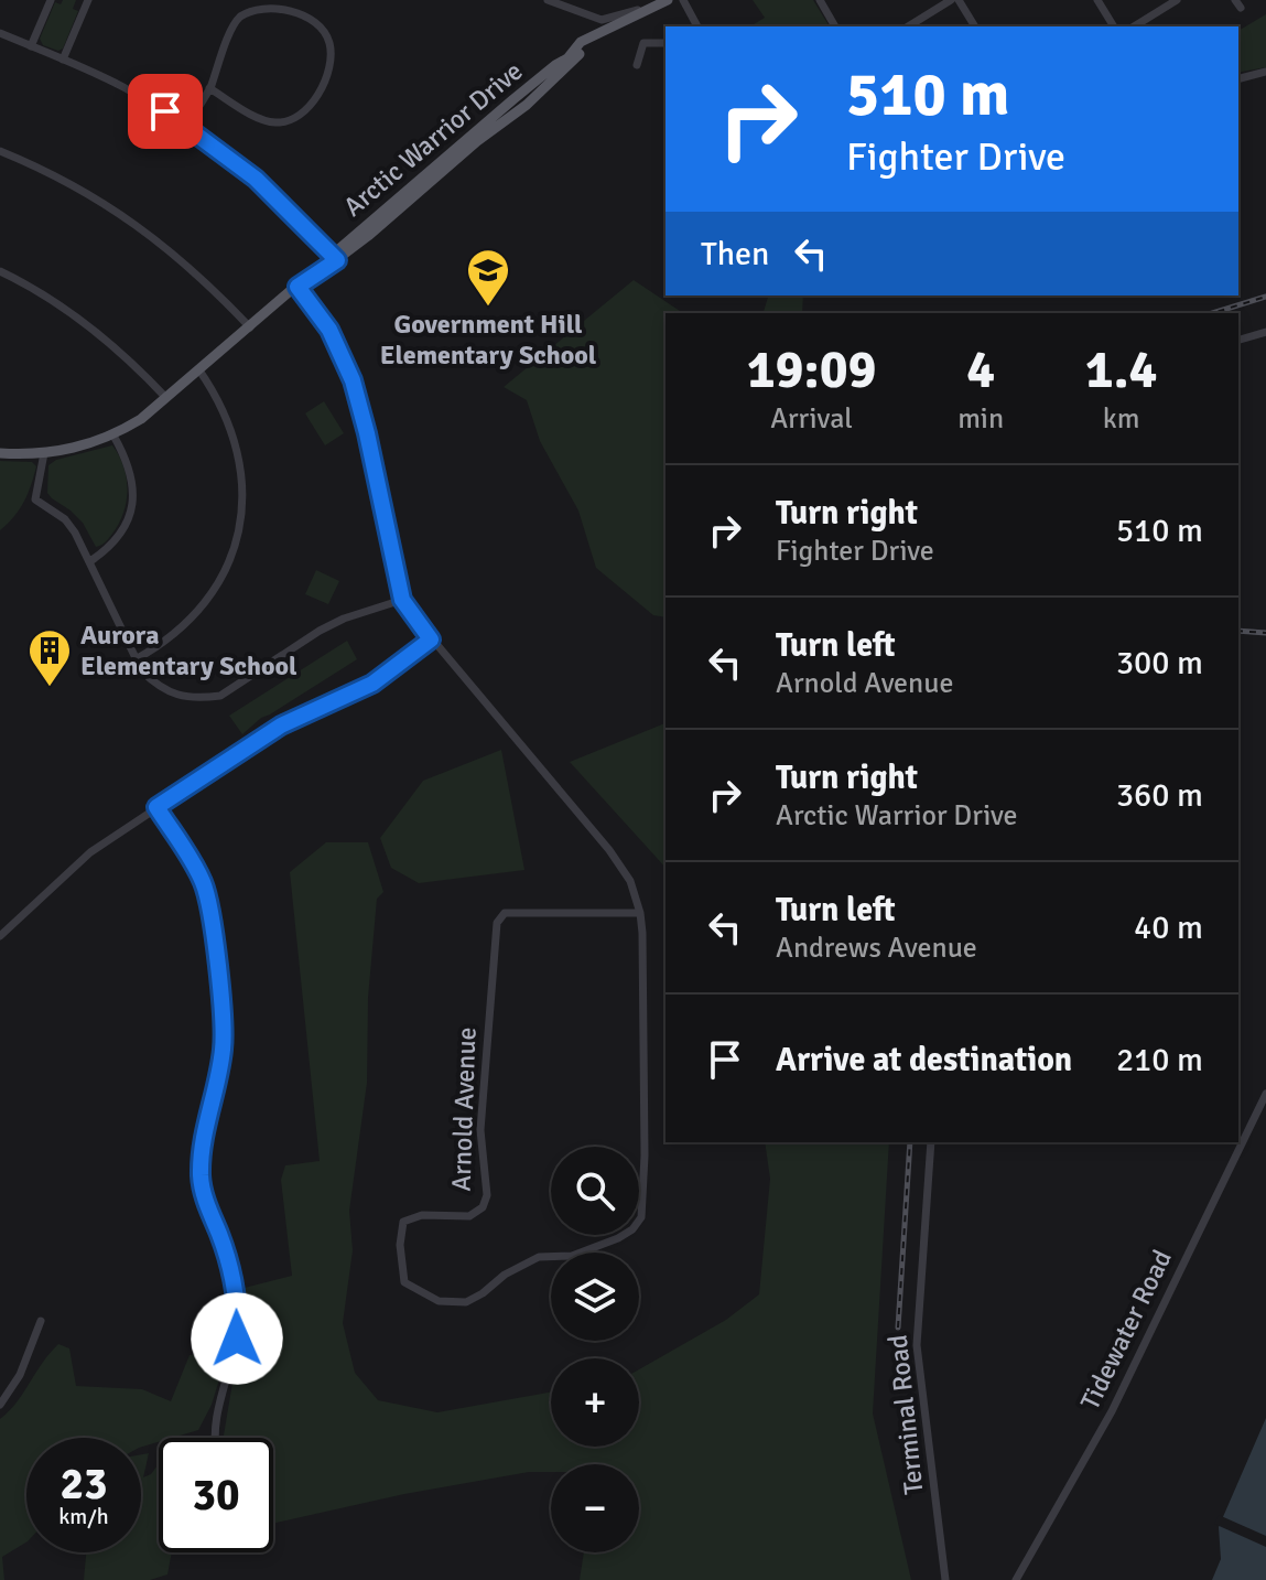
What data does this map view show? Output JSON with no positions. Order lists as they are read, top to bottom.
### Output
{
  "streets": {
    "main road": ["Arctic Warrior Drive"],
    "street": ["Arnold Avenue", "Tidewater Road", "Terminal Road"]
  },
  "crossings": [
    ["Arctic Warrior Drive", "Arnold Avenue"]
  ],
  "places": {
    "school or university": ["Government Hill Elementary School"],
    "building": ["Aurora Elementary School"]
  },
  "page": {
    "turn": ["510 m", "Fighter Drive"],
    "then": "Then",
    "eta": [
      "19:09",
      "Arrival",
      "4",
      "min",
      "1.4",
      "km"
    ],
    "list": [
      {
        "name": "Turn right",
        "note": "Fighter Drive",
        "value": "510 m"
      },
      {
        "name": "Turn left",
        "note": "Arnold Avenue",
        "value": "300 m"
      },
      {
        "name": "Turn right",
        "note": "Arctic Warrior Drive",
        "value": "360 m"
      },
      {
        "name": "Turn left",
        "note": "Andrews Avenue",
        "value": "40 m"
      },
      {
        "name": "Arrive at destination",
        "value": "210 m"
      }
    ],
    "map_buttons": ["+", "−"],
    "speed": "23 km/h",
    "limit": "30"
  }
}
